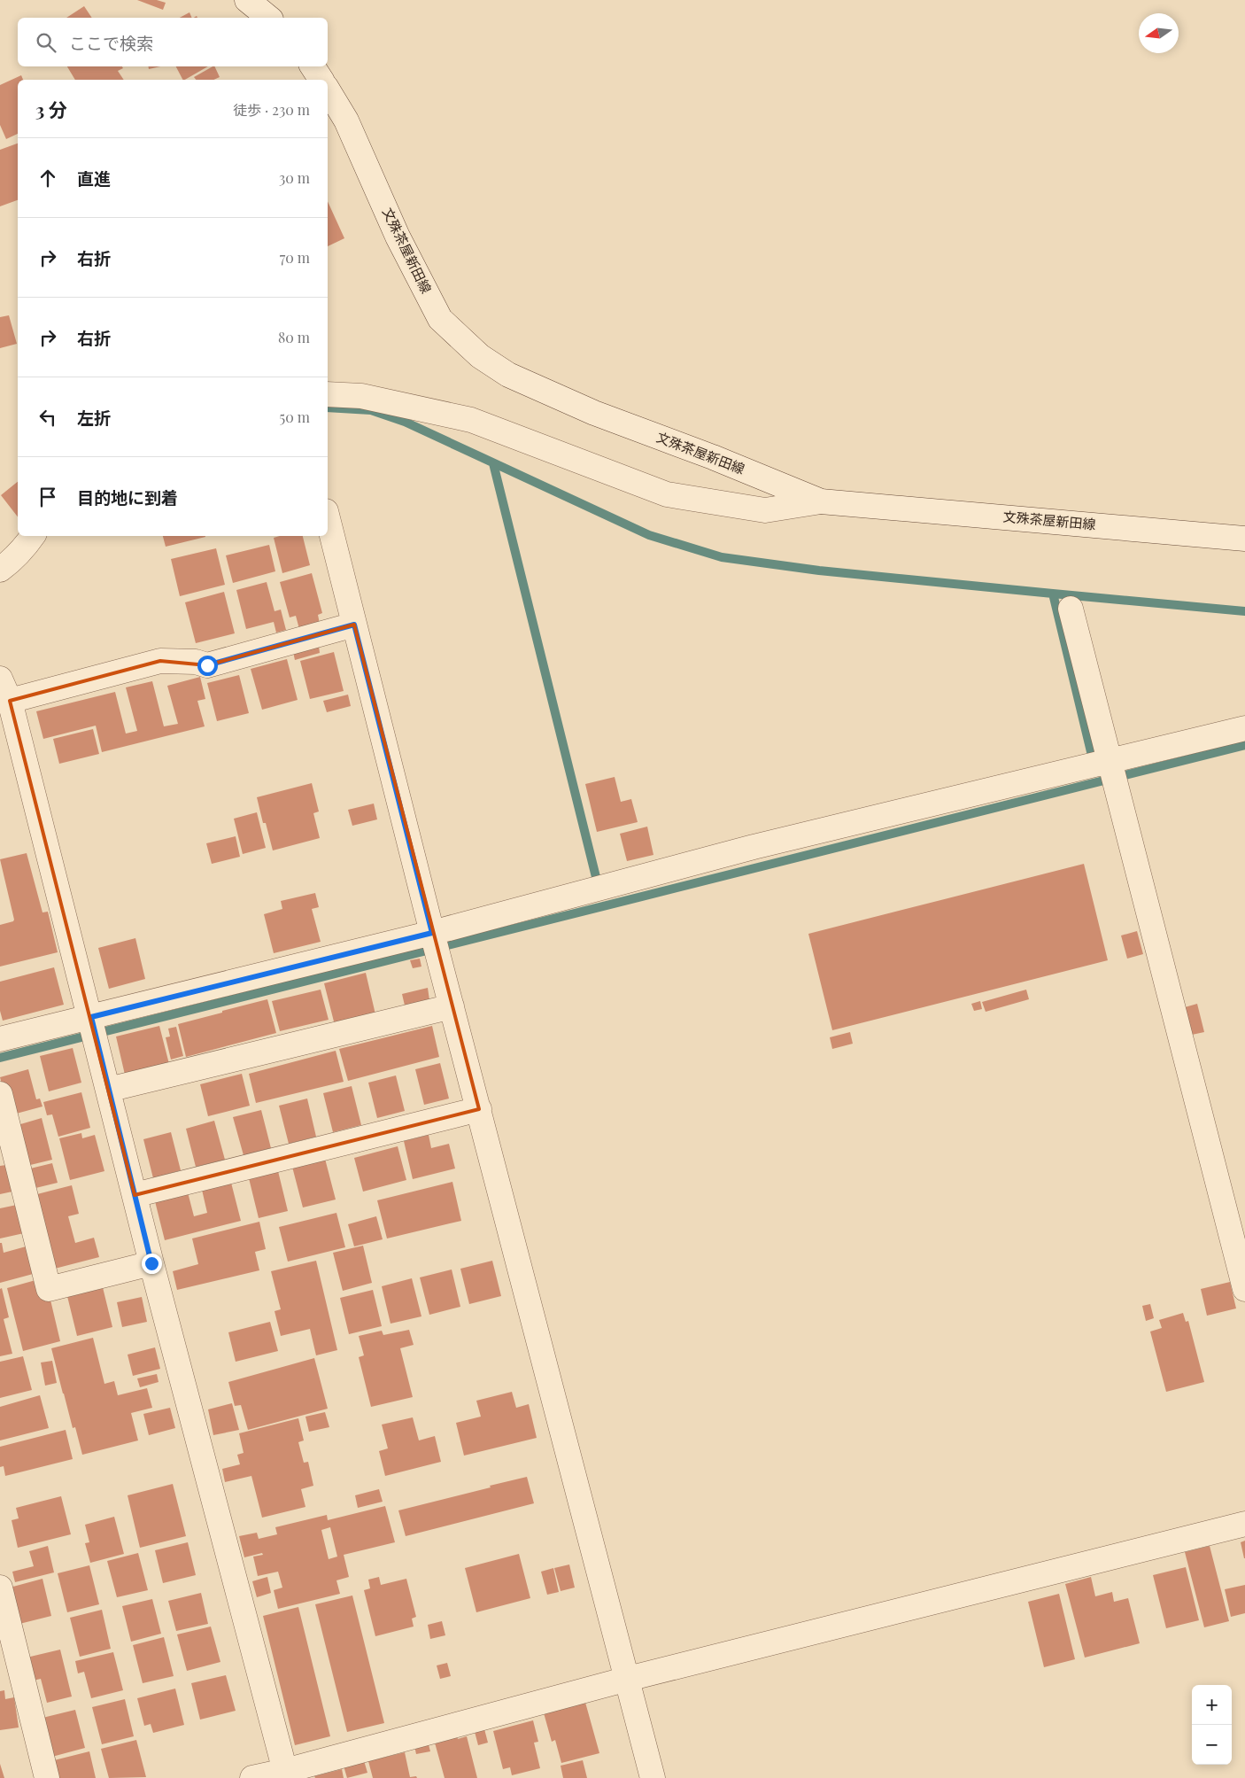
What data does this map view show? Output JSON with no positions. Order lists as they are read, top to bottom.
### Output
{
  "streets": {
    "street": ["文殊茶屋新田線"]
  },
  "north": "left",
  "page": {
    "search": "ここで検索",
    "heading": ["3 分", "徒歩 · 230 m"],
    "list": [
      ["直進", "30 m"],
      ["右折", "70 m"],
      ["右折", "80 m"],
      ["左折", "50 m"],
      "目的地に到着"
    ],
    "map_buttons": ["+", "−"]
  }
}
